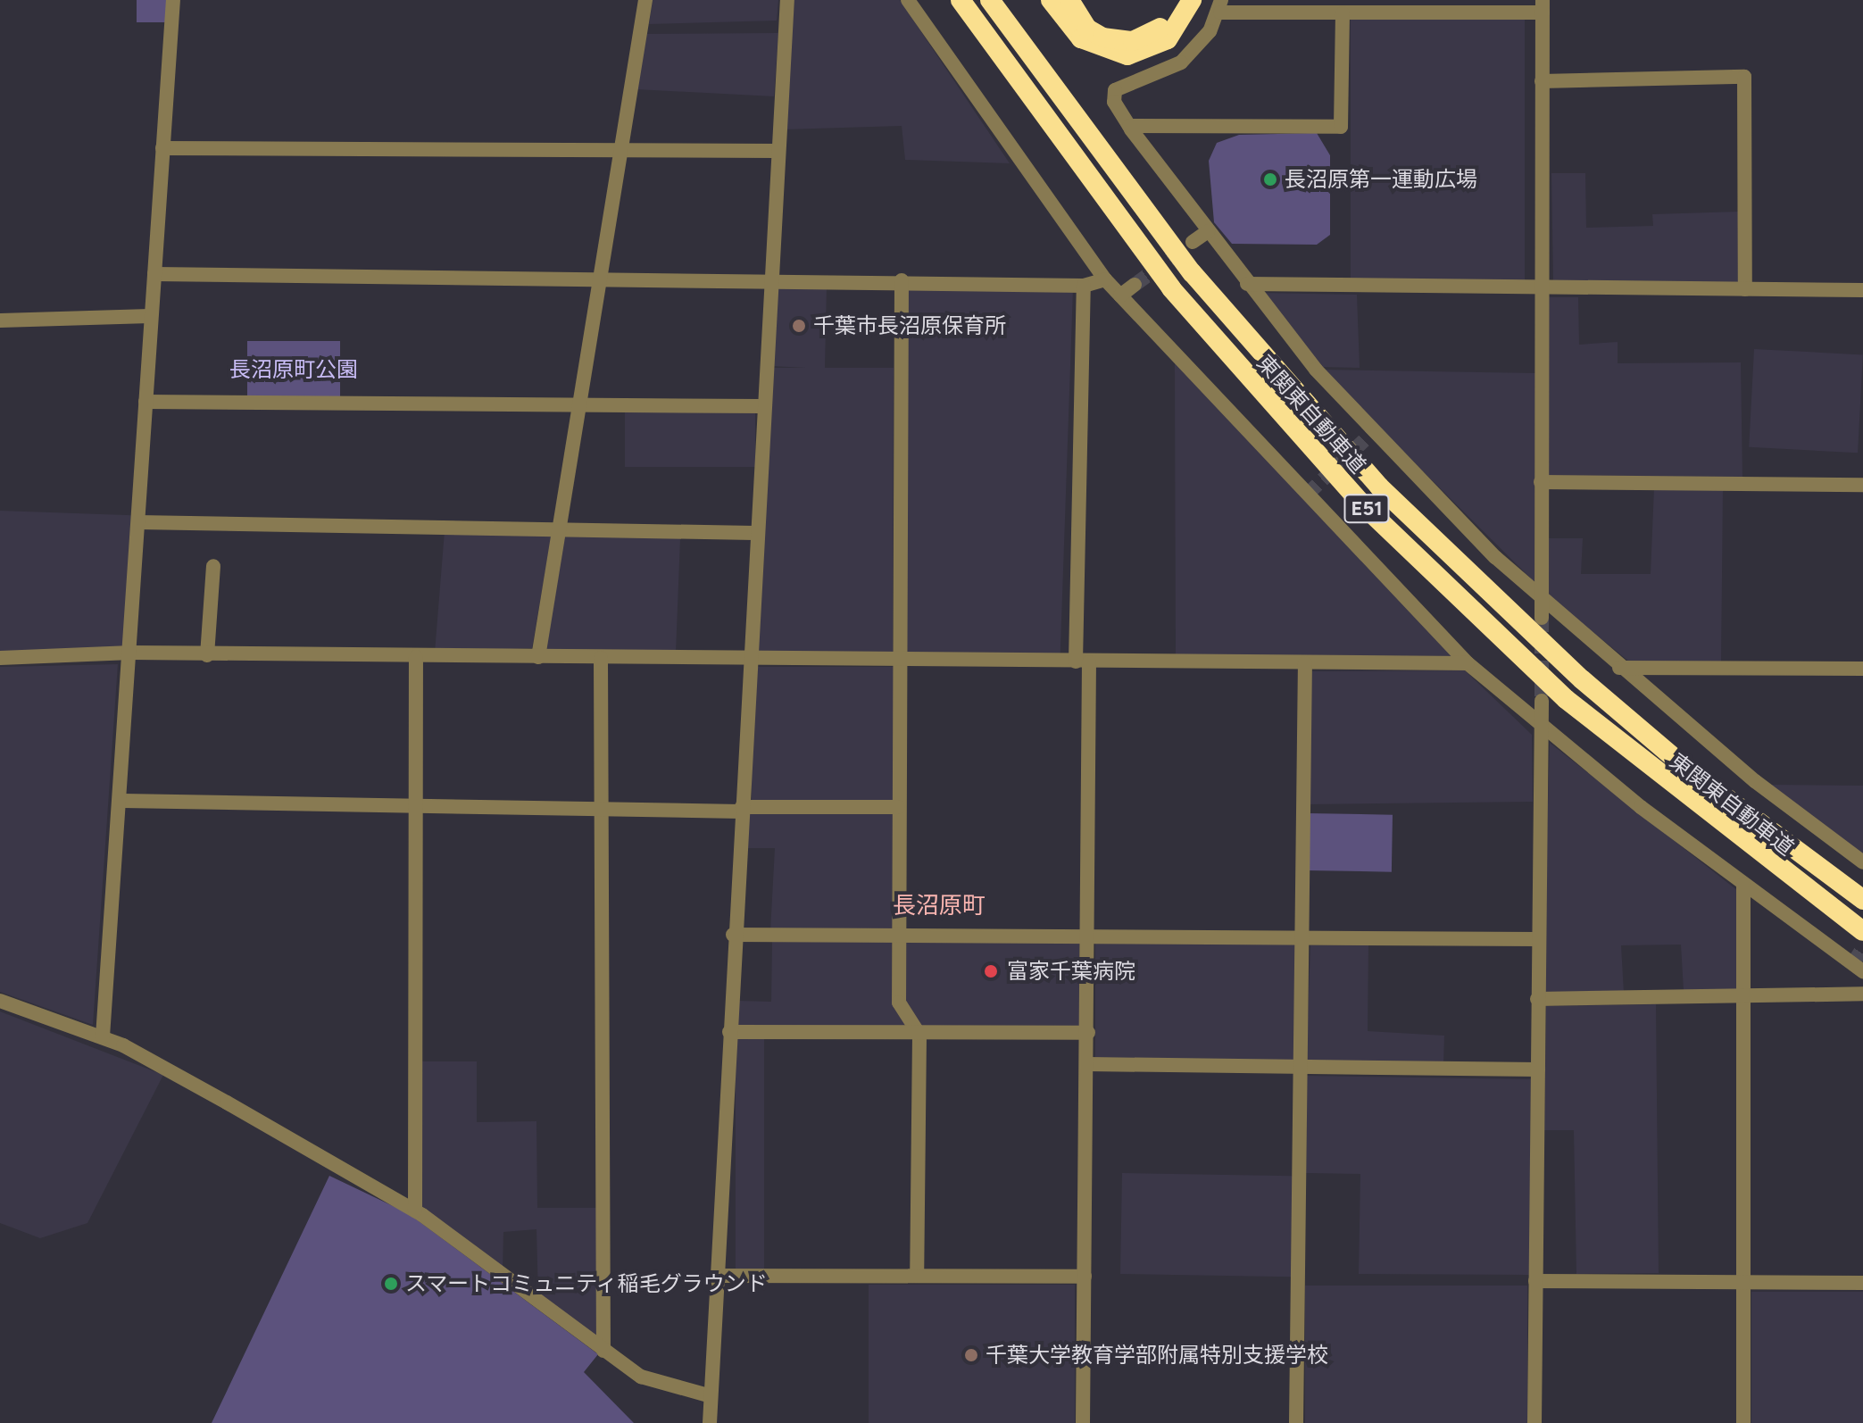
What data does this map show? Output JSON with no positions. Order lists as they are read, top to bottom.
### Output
{
  "streets": {
    "highway": ["東関東自動車道", "E51"]
  },
  "districts": ["長沼原町"],
  "parks": ["長沼原町公園"],
  "places": [
    "長沼原第一運動広場",
    "千葉市長沼原保育所",
    "富家千葉病院",
    "スマートコミュニティ稲毛グラウンド",
    "千葉大学教育学部附属特別支援学校"
  ]
}
